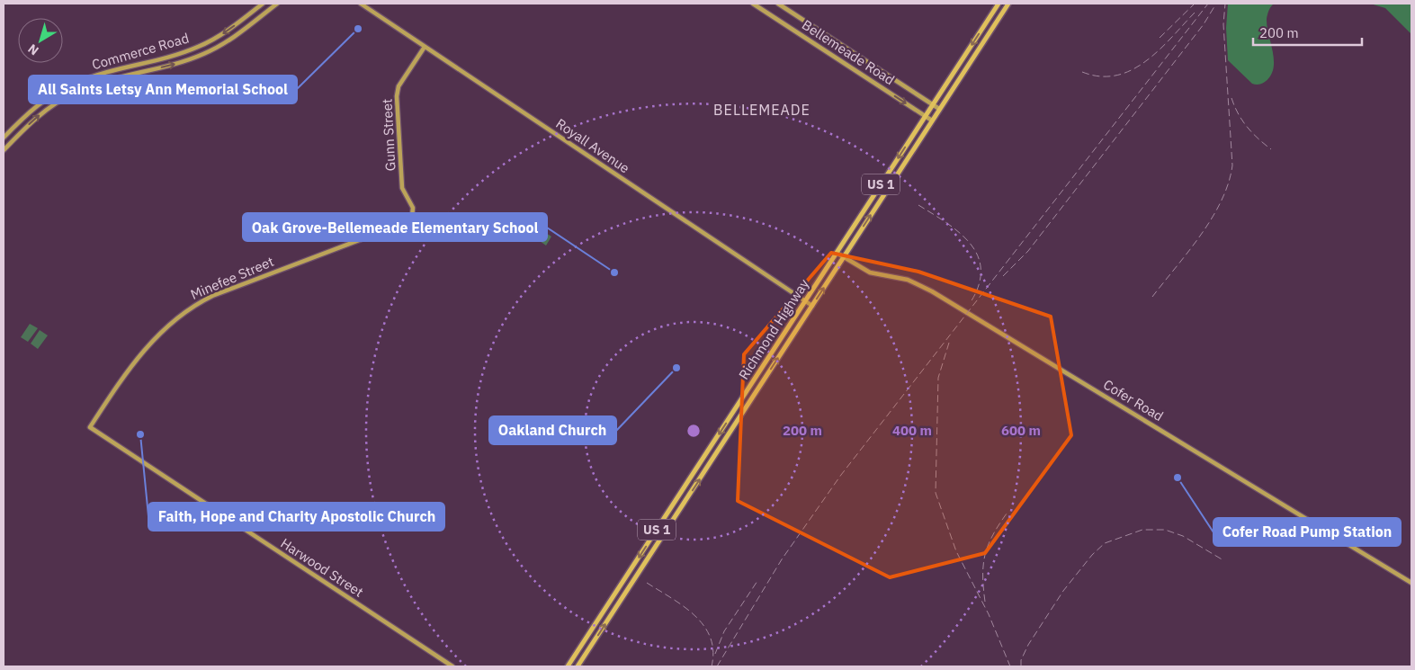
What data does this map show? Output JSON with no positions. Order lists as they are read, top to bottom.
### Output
{
  "streets": {
    "main road": ["US 1", "Richmond Highway"],
    "street": [
      "Commerce Road",
      "Bellemeade Road",
      "Gunn Street",
      "Royall Avenue",
      "Minefee Street",
      "Cofer Road",
      "Harwood Street"
    ]
  },
  "crossings": [
    ["Bellemeade Road", "Richmond Highway"],
    ["Gunn Street", "Royall Avenue"],
    ["Gunn Street", "Minefee Street"],
    ["Royall Avenue", "Richmond Highway"],
    ["Minefee Street", "Harwood Street"],
    ["Richmond Highway", "Cofer Road"]
  ],
  "districts": ["BELLEMEADE"],
  "places": [
    "All Saints Letsy Ann Memorial School",
    "Oak Grove-Bellemeade Elementary School",
    "Oakland Church",
    "Faith, Hope and Charity Apostolic Church",
    "Cofer Road Pump Station"
  ],
  "scale_bar": "200 m",
  "north": "bottom left",
  "rings": ["200 m", "400 m", "600 m"]
}
